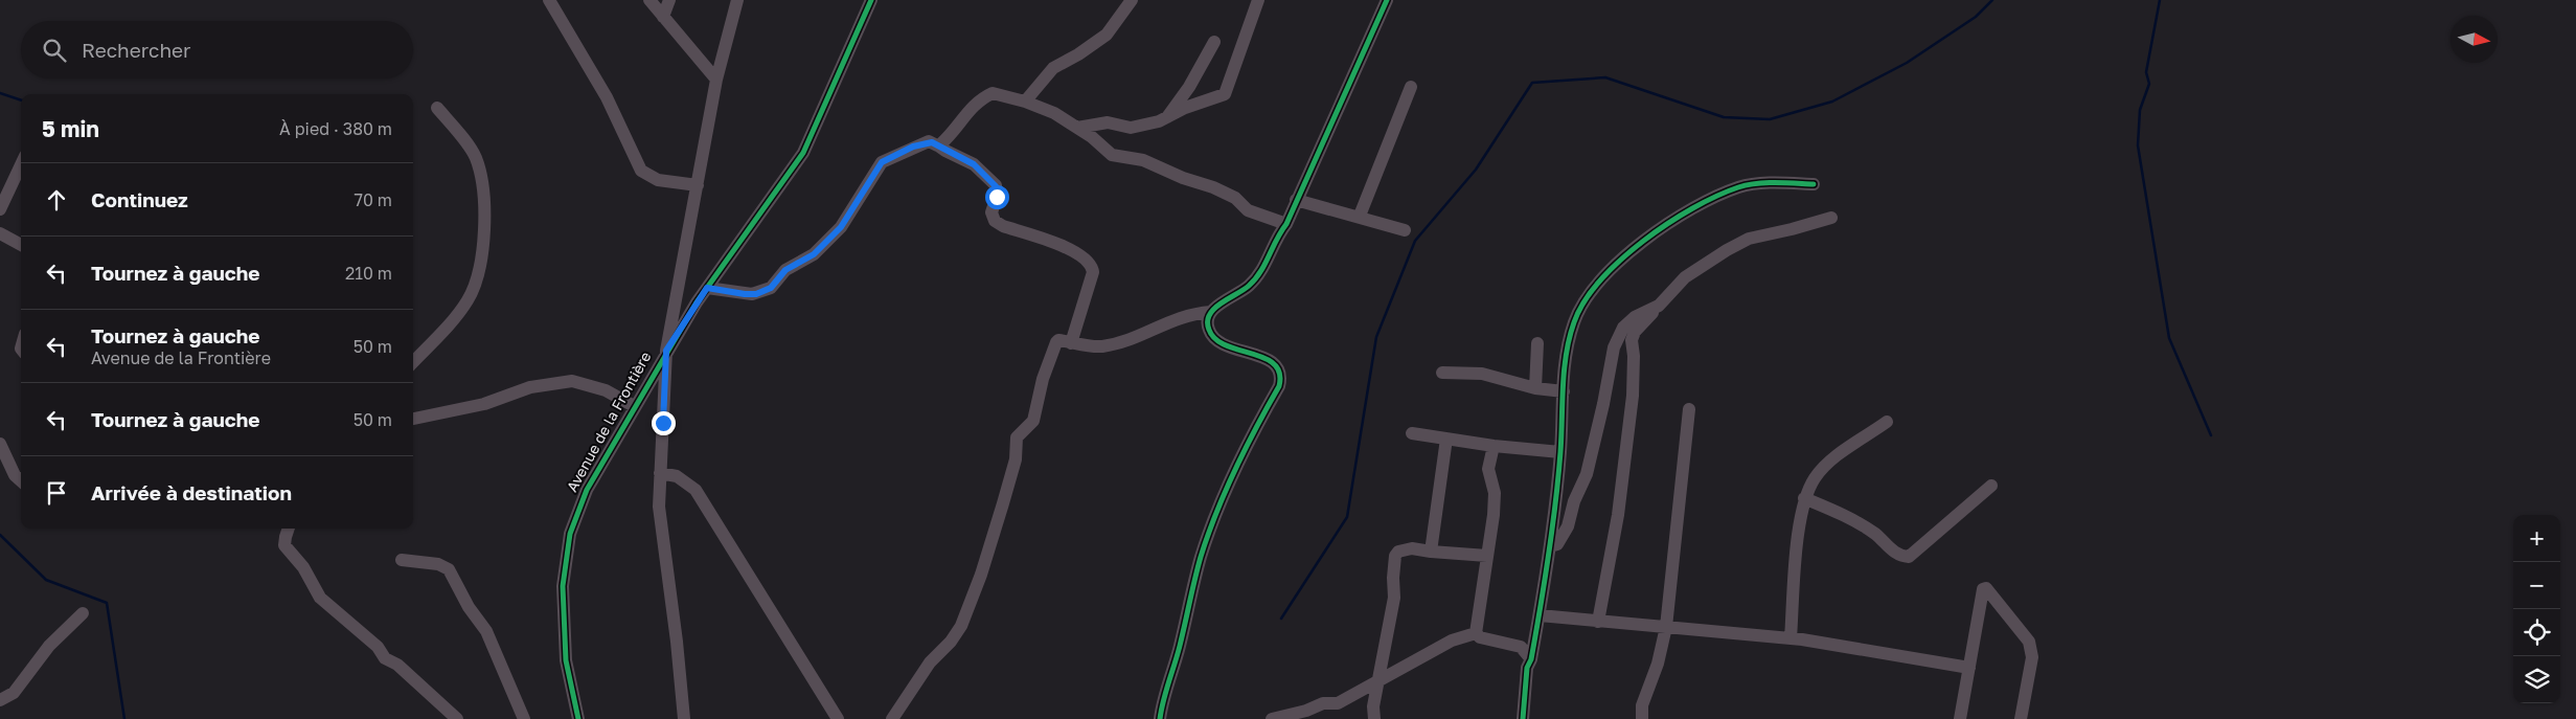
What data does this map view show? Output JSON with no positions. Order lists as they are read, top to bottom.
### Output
{
  "streets": {
    "street": ["Avenue de la Frontière"]
  },
  "north": "right",
  "page": {
    "search": "Rechercher",
    "heading": ["5 min", "À pied · 380 m"],
    "list": [
      ["Continuez", "70 m"],
      ["Tournez à gauche", "210 m"],
      ["Tournez à gauche", "Avenue de la Frontière", "50 m"],
      ["Tournez à gauche", "50 m"],
      "Arrivée à destination"
    ],
    "map_buttons": ["+", "−"]
  }
}
